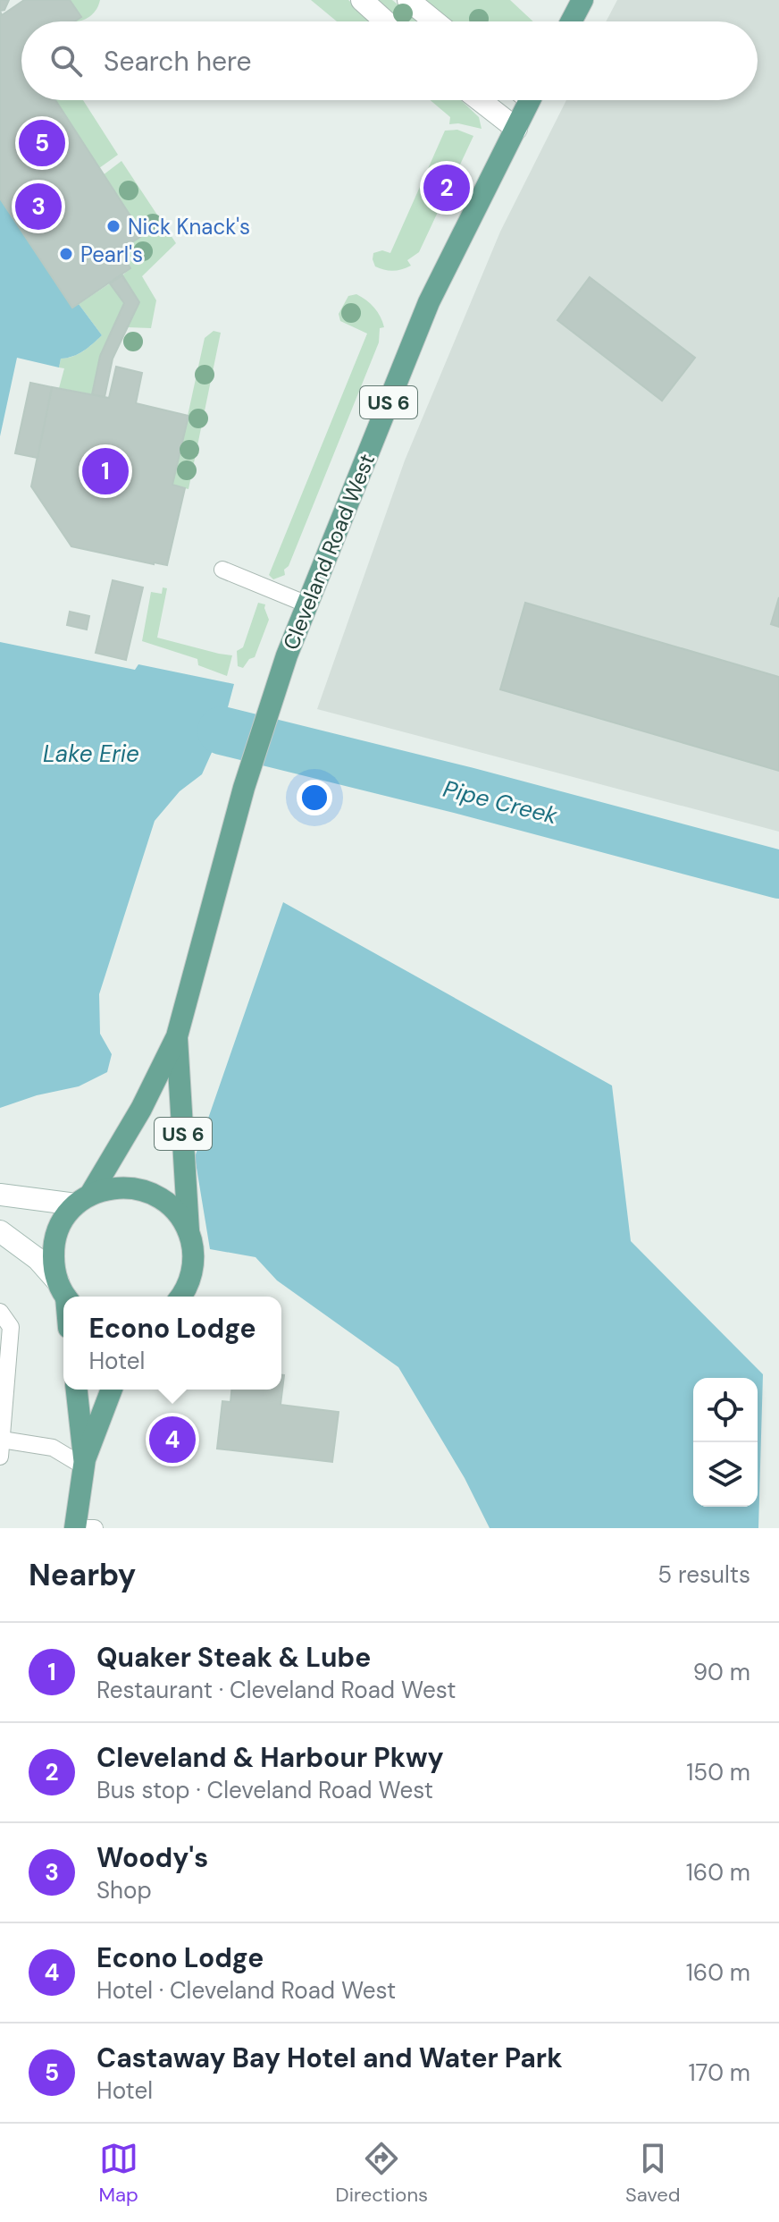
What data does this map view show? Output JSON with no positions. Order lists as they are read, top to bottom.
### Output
{
  "streets": {
    "main road": ["US 6", "Cleveland Road West"]
  },
  "water": ["Lake Erie", "Pipe Creek"],
  "places": ["Nick Knack's", "Pearl's"],
  "page": {
    "search": "Search here",
    "pins": [
      "5",
      "2",
      "3",
      "1",
      "4"
    ],
    "popup": ["Econo Lodge", "Hotel"],
    "heading": ["Nearby", "5 results"],
    "list": [
      {
        "mark": "1",
        "name": "Quaker Steak & Lube",
        "note": "Restaurant · Cleveland Road West",
        "value": "90 m"
      },
      {
        "mark": "2",
        "name": "Cleveland & Harbour Pkwy",
        "note": "Bus stop · Cleveland Road West",
        "value": "150 m"
      },
      {
        "mark": "3",
        "name": "Woody's",
        "note": "Shop",
        "value": "160 m"
      },
      {
        "mark": "4",
        "name": "Econo Lodge",
        "note": "Hotel · Cleveland Road West",
        "value": "160 m"
      },
      {
        "mark": "5",
        "name": "Castaway Bay Hotel and Water Park",
        "note": "Hotel",
        "value": "170 m"
      }
    ],
    "nav": ["Map", "Directions", "Saved"]
  }
}
